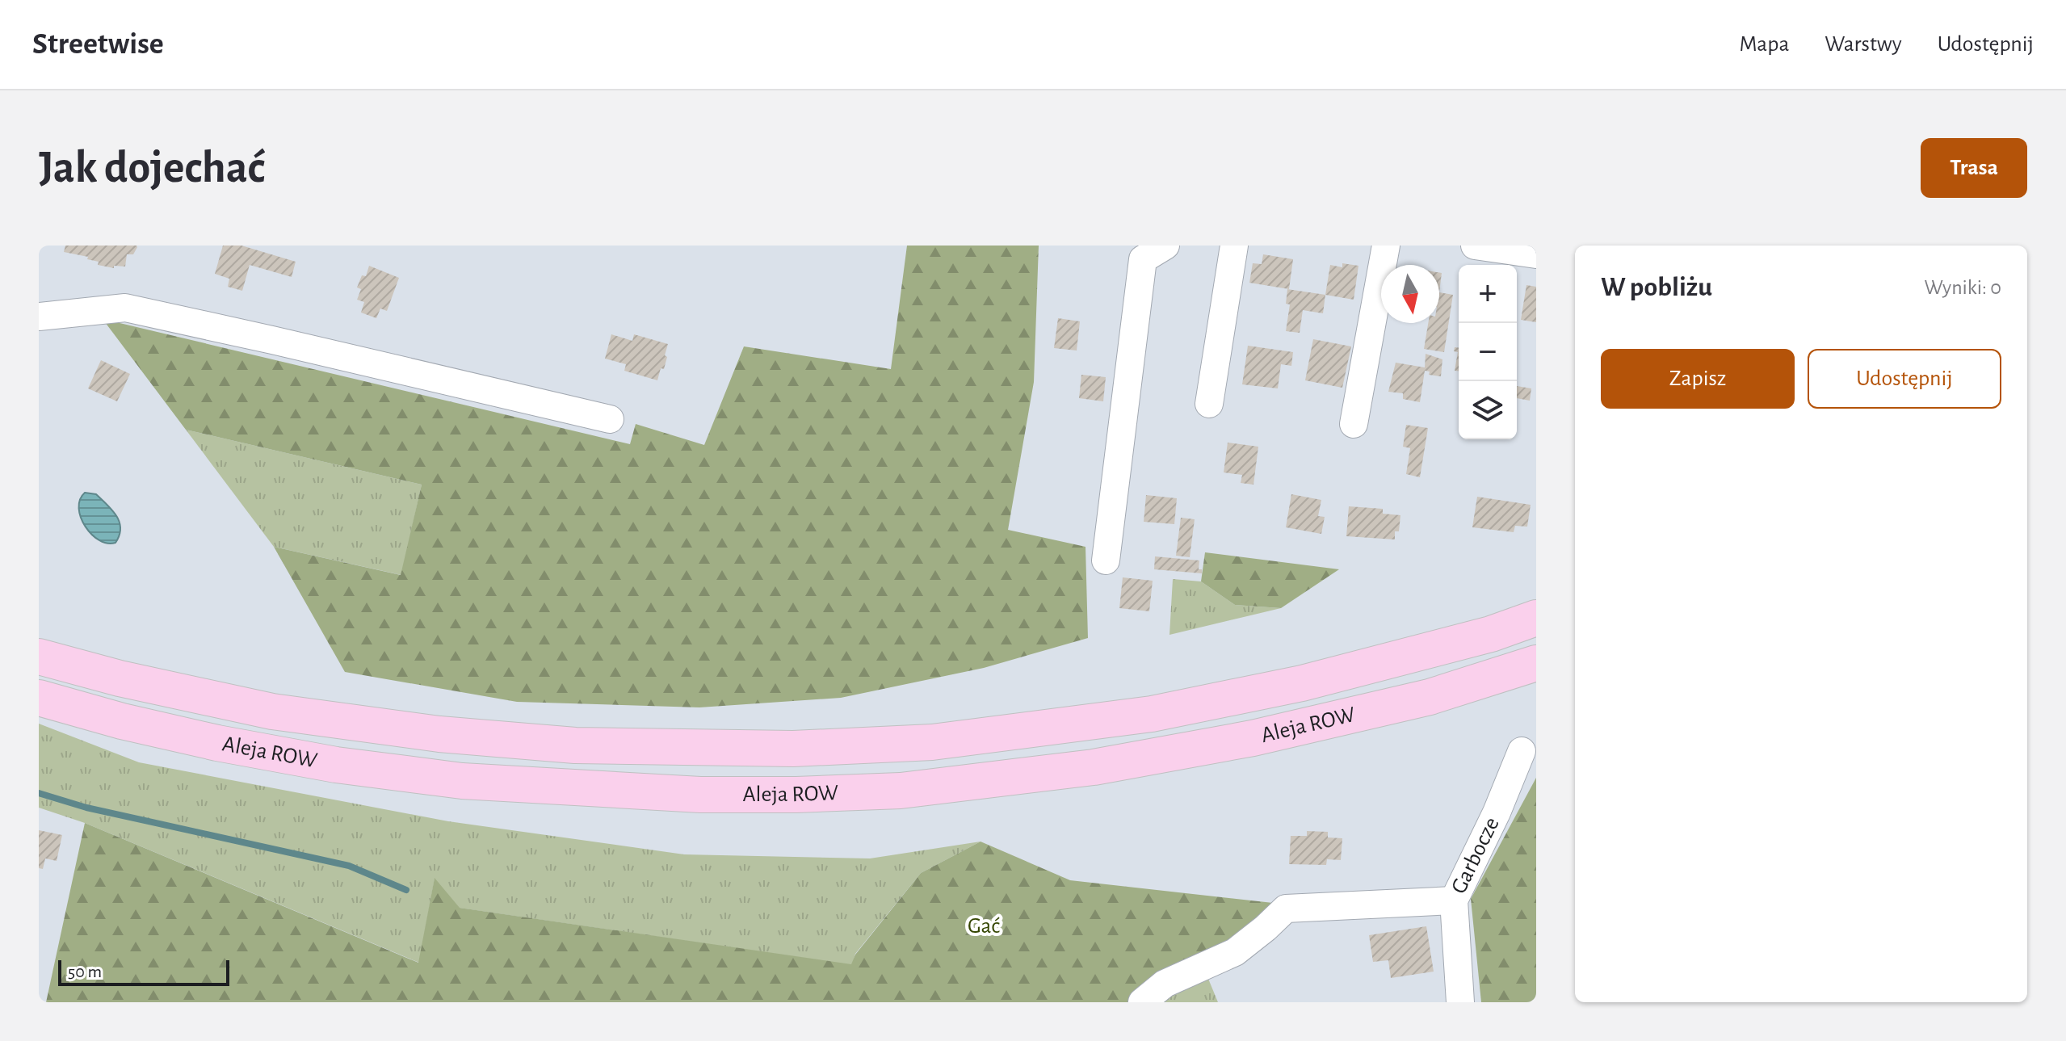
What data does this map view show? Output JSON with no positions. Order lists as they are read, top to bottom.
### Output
{
  "streets": {
    "main road": ["Aleja ROW"],
    "street": ["Garbocze"]
  },
  "parks": ["Gać"],
  "scale_bar": "50 m",
  "north": "bottom",
  "page": {
    "header": "Streetwise",
    "nav": ["Mapa", "Warstwy", "Udostępnij"],
    "buttons": [
      "Trasa",
      ["Zapisz", "Udostępnij"]
    ],
    "title": "Jak dojechać",
    "heading": ["W pobliżu", "Wyniki: 0"],
    "map_buttons": ["+", "−"],
    "scale": "50 m"
  }
}
